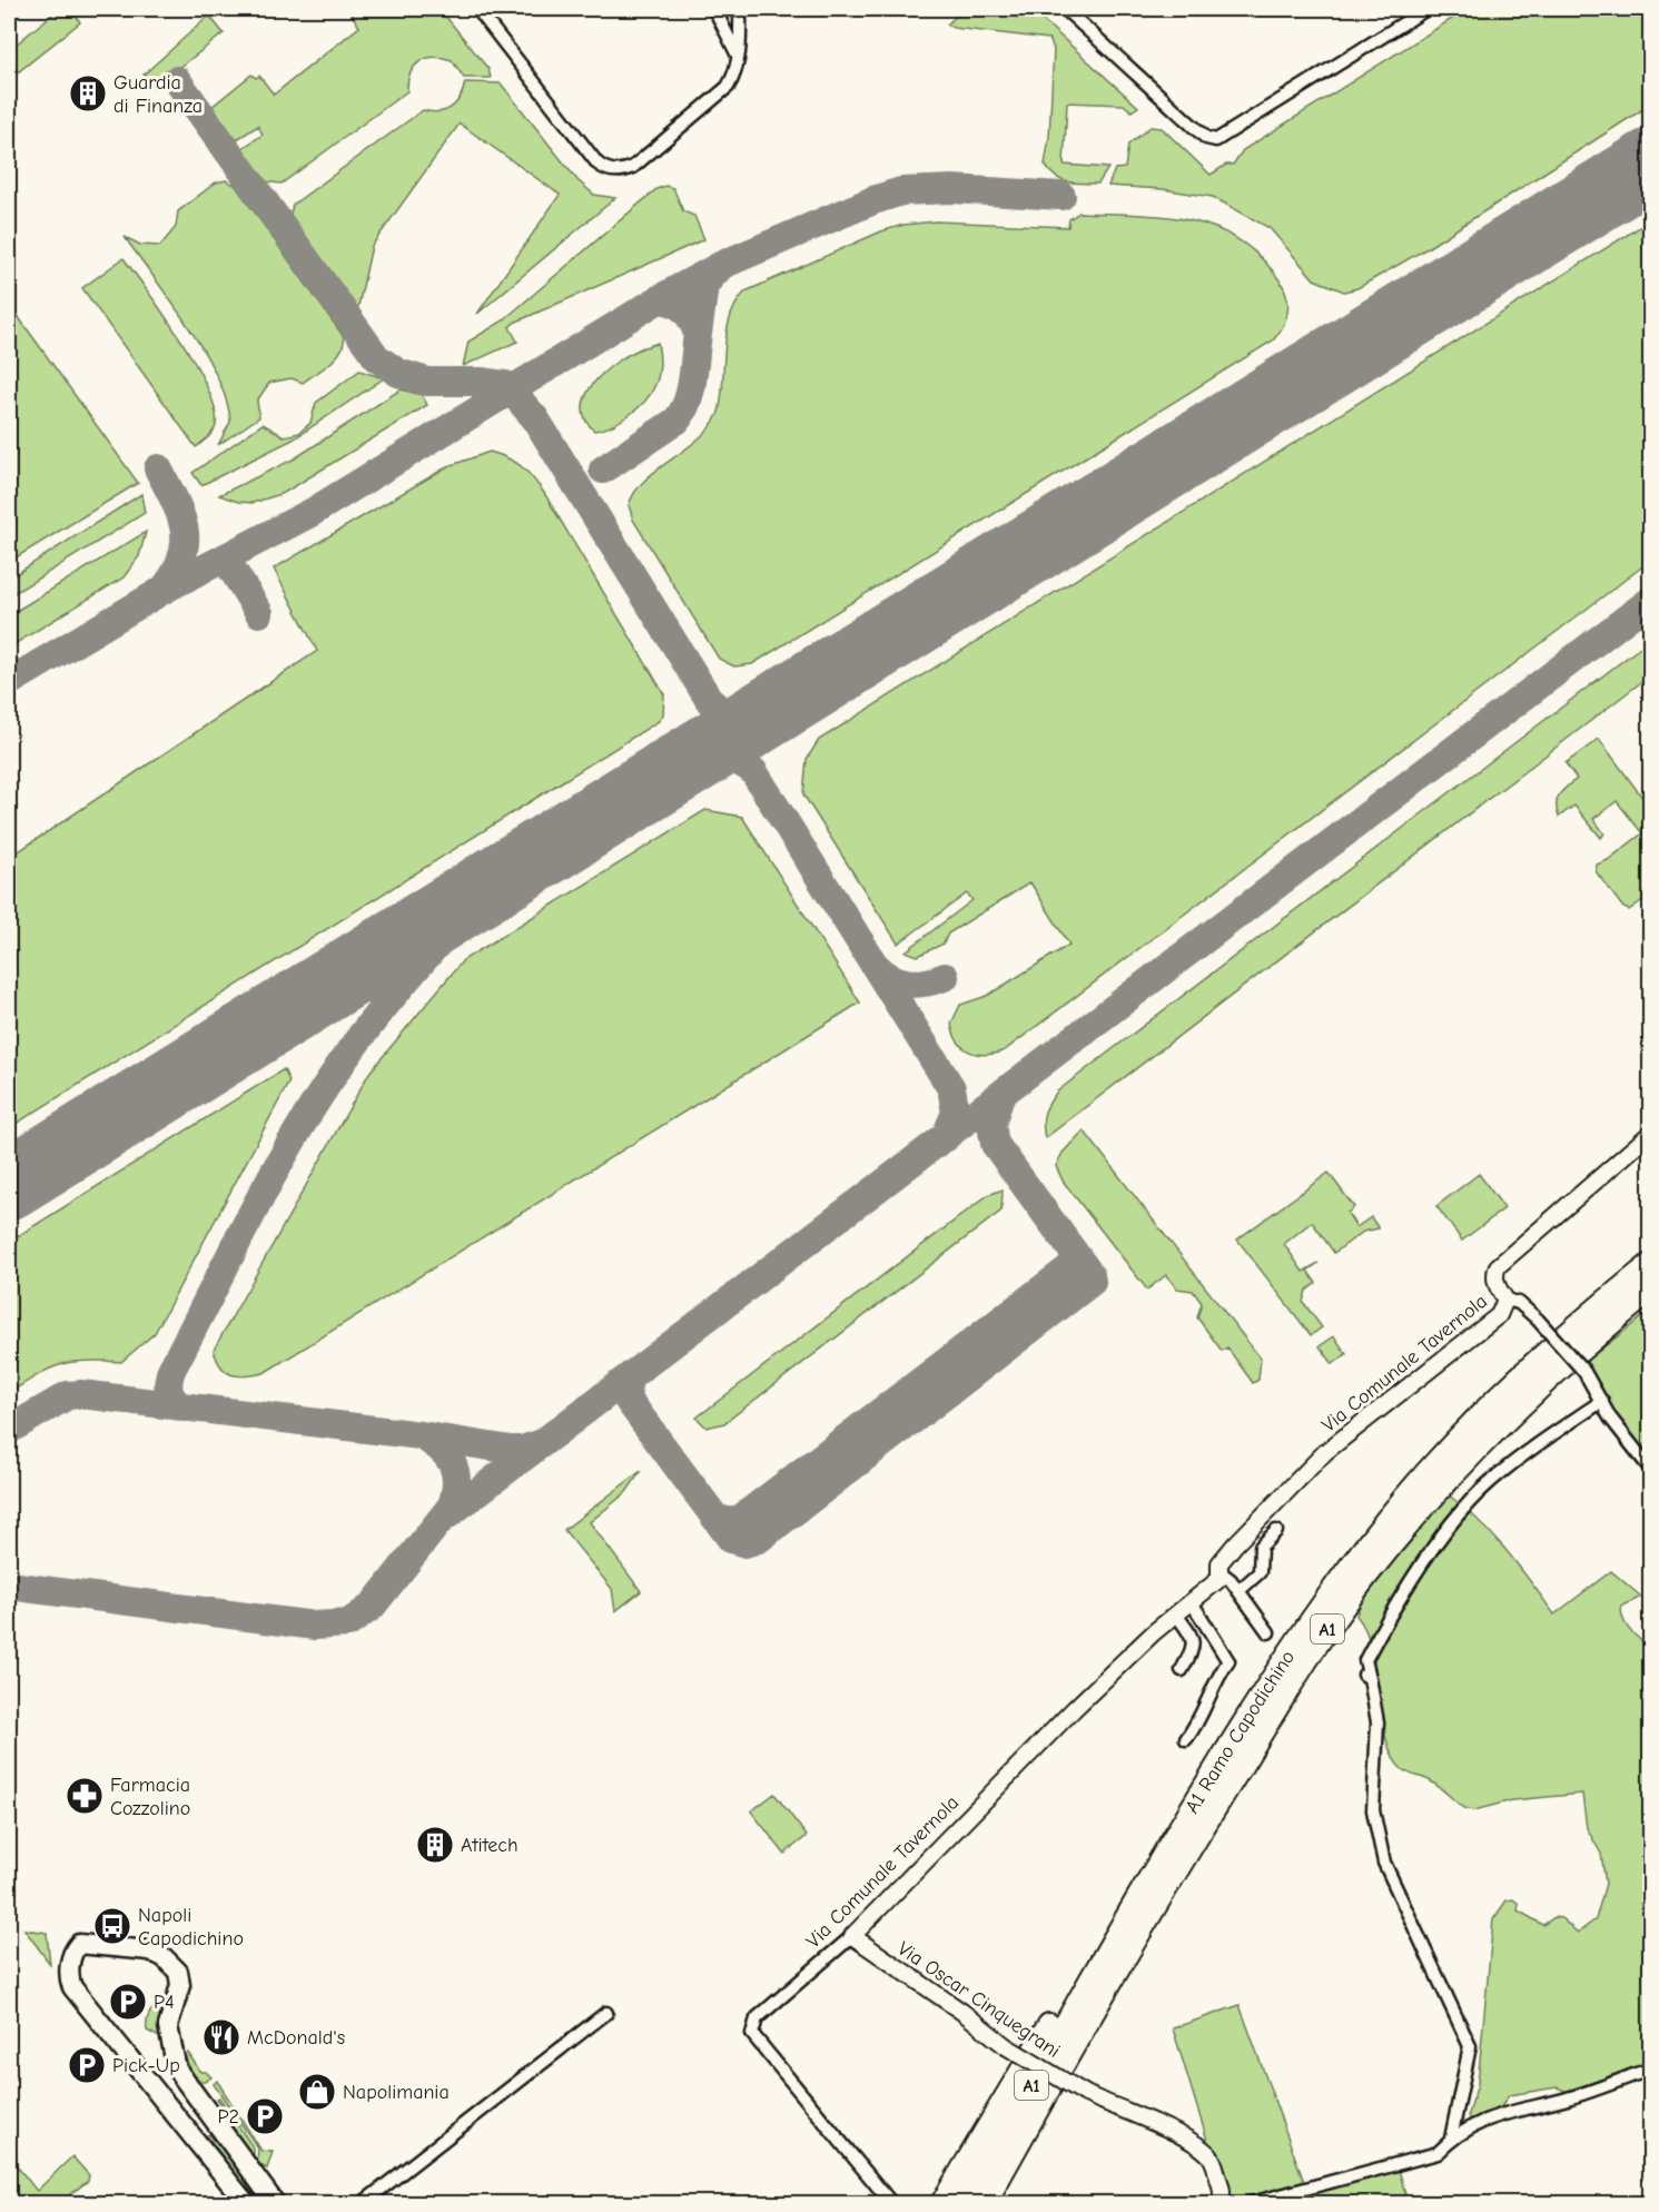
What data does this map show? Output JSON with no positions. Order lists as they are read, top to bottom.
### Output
{
  "streets": {
    "highway": ["A1", "A1 Ramo Capodichino"],
    "street": ["Via Comunale Tavernola", "Via Oscar Cinquegrani"]
  },
  "crossings": [
    ["Via Comunale Tavernola", "Via Oscar Cinquegrani"]
  ],
  "places": {
    "building": ["Guardia di Finanza", "Atitech"],
    "pharmacy": ["Farmacia Cozzolino"],
    "bus stop": ["Napoli Capodichino"],
    "parking": ["P4", "Pick-Up", "P2"],
    "restaurant": ["McDonald's"],
    "shop": ["Napolimania"]
  }
}
